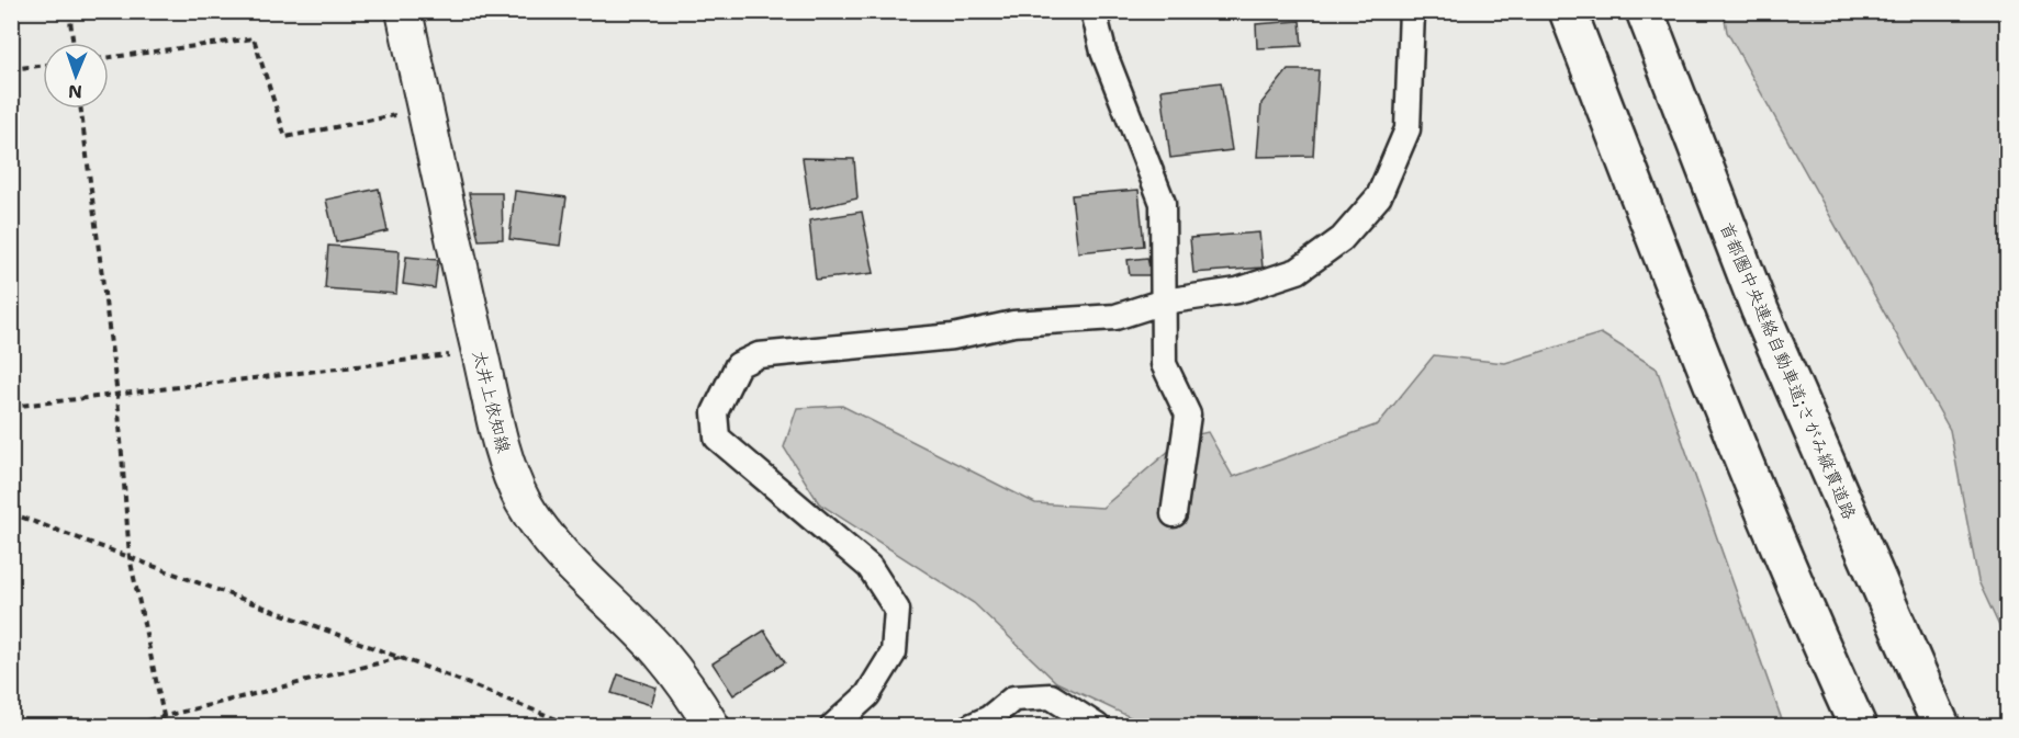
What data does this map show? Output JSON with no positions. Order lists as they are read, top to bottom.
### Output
{
  "streets": {
    "highway": ["首都圏中央連絡自動車道;さがみ縦貫道路"],
    "main road": ["太井上依知線"]
  },
  "north": "bottom"
}
